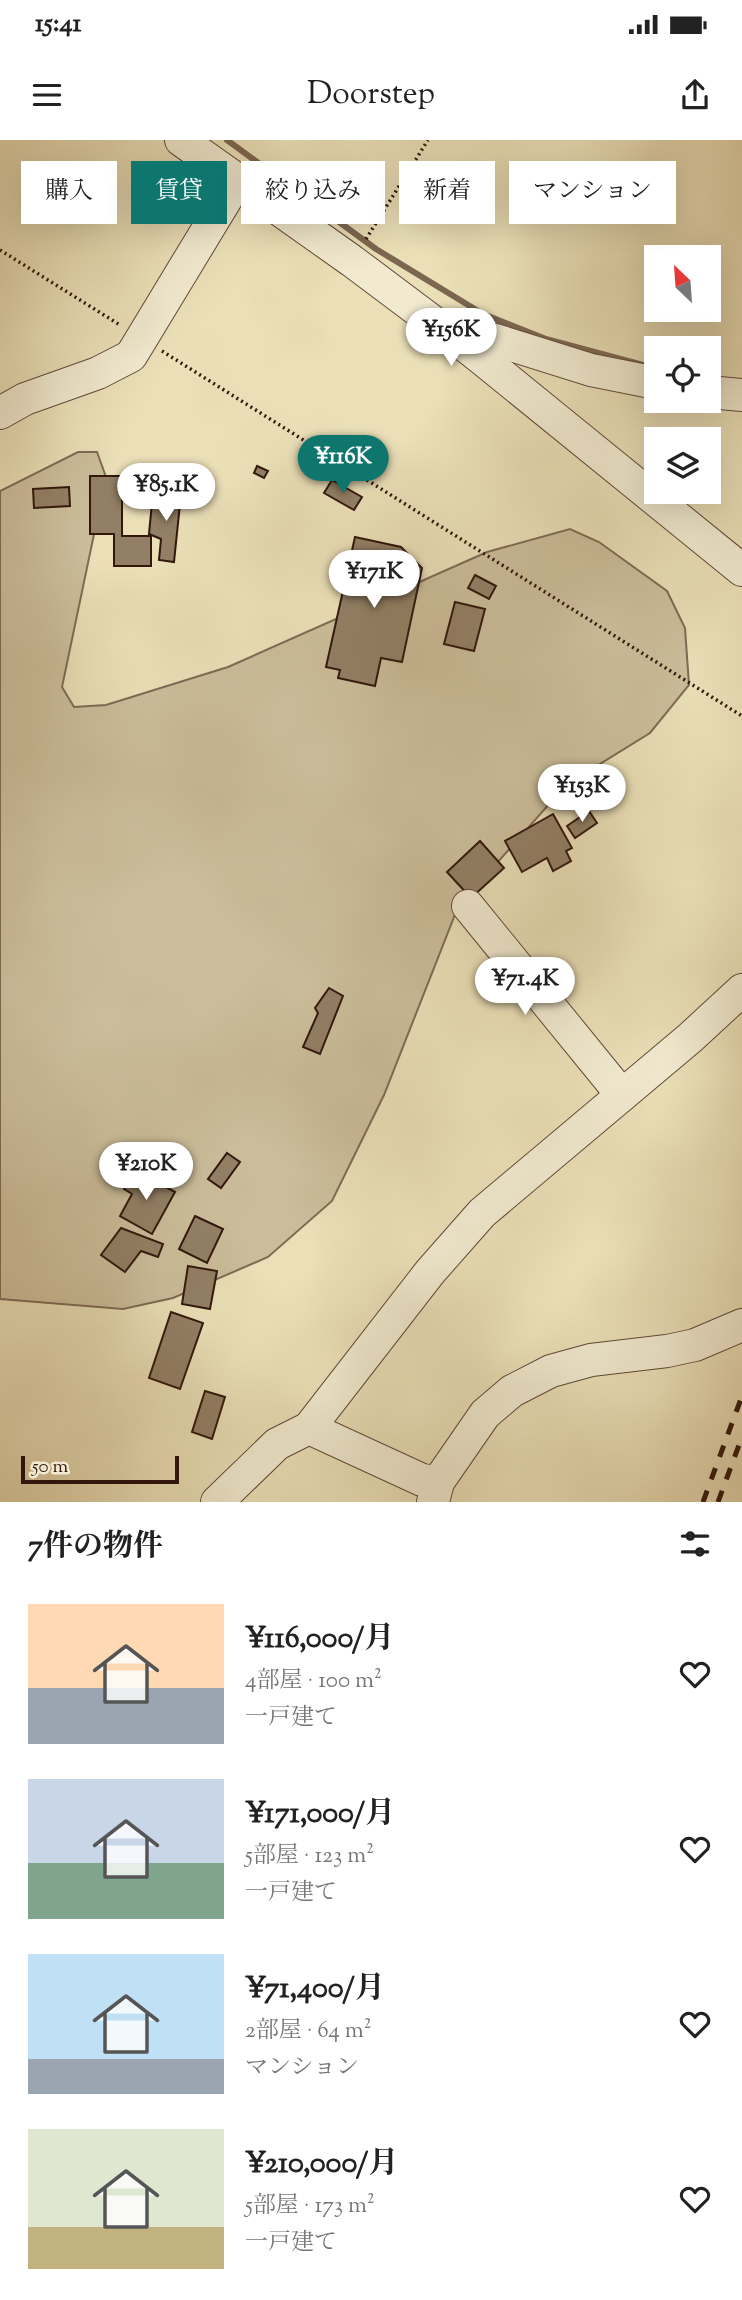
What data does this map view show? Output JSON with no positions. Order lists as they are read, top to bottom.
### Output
{
  "scale_bar": "50 m",
  "north": "top left",
  "page": {
    "status": "15:41",
    "header": "Doorstep",
    "chip": [
      "購入",
      "賃貸",
      "絞り込み",
      "新着",
      "マンション"
    ],
    "price": [
      "¥156K",
      "¥116K",
      "¥85.1K",
      "¥171K",
      "¥153K",
      "¥71.4K",
      "¥210K"
    ],
    "scale": "50 m",
    "heading": "7件の物件",
    "list": [
      {
        "name": "¥116,000/月",
        "note": "4部屋 · 100 m² · 一戸建て"
      },
      {
        "name": "¥171,000/月",
        "note": "5部屋 · 123 m² · 一戸建て"
      },
      {
        "name": "¥71,400/月",
        "note": "2部屋 · 64 m² · マンション"
      },
      {
        "name": "¥210,000/月",
        "note": "5部屋 · 173 m² · 一戸建て"
      }
    ]
  }
}
